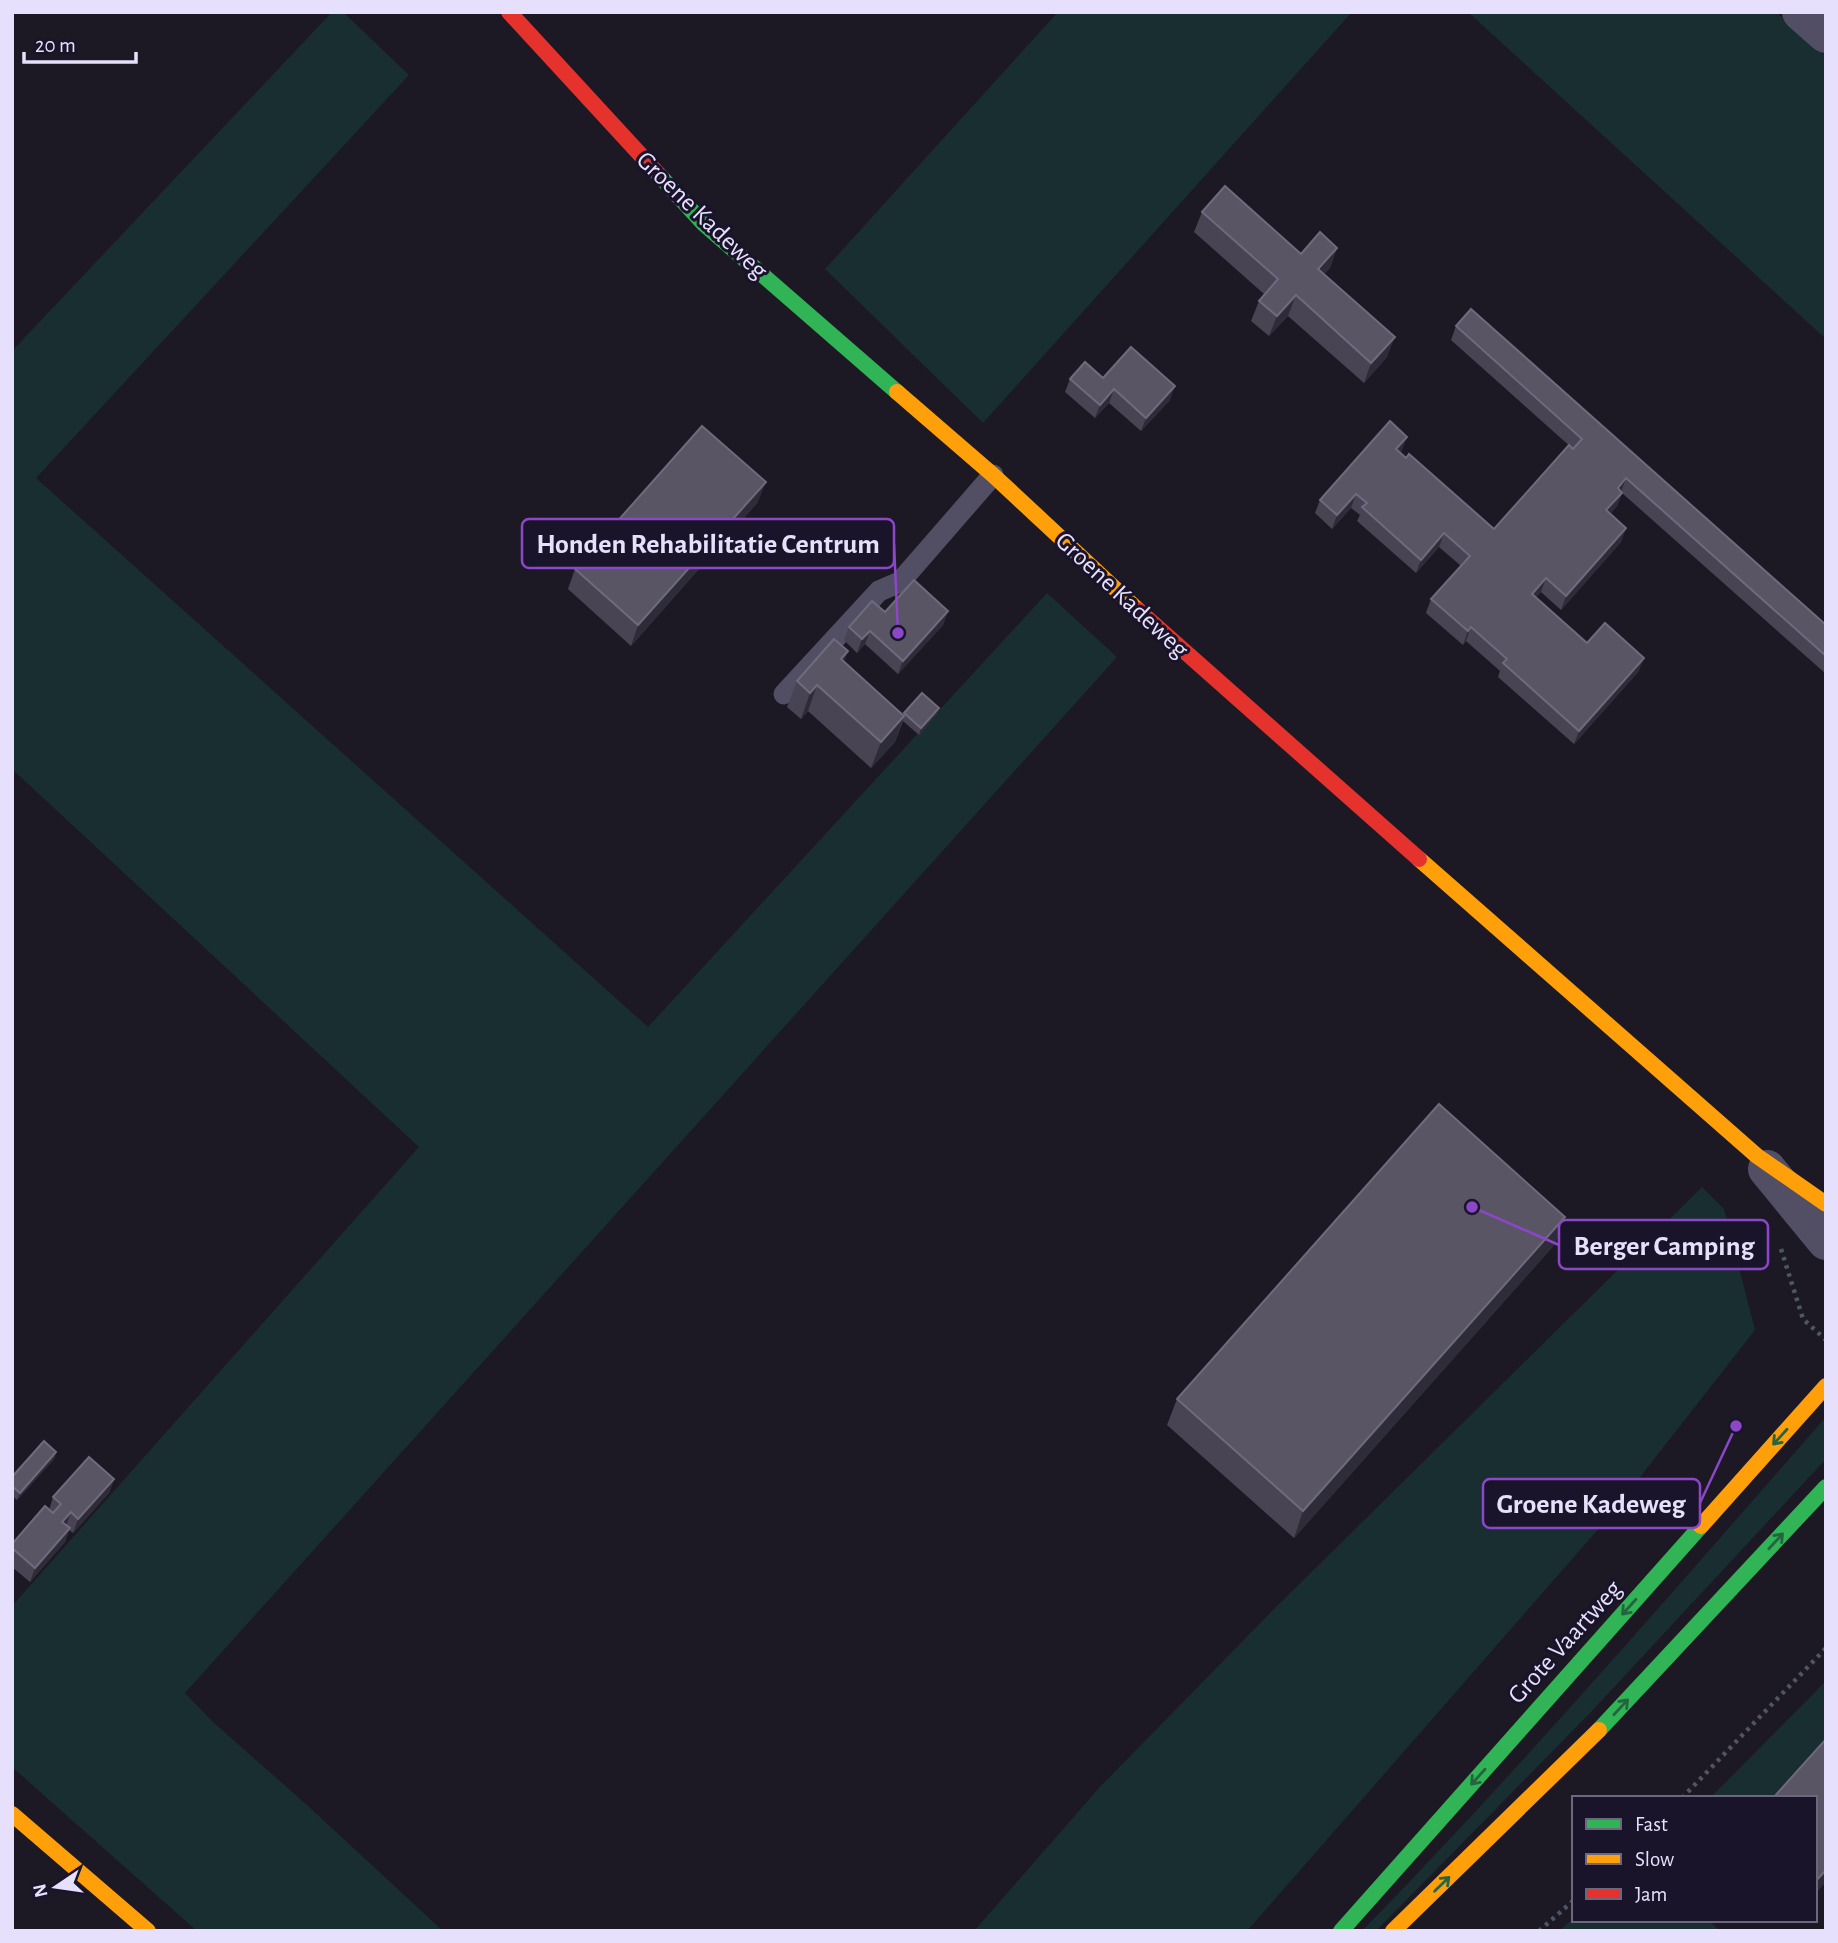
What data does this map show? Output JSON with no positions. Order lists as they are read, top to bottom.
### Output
{
  "streets": {
    "street": ["Groene Kadeweg", "Grote Vaartweg"]
  },
  "places": ["Honden Rehabilitatie Centrum", "Berger Camping", "Groene Kadeweg"],
  "legend": ["Fast", "Slow", "Jam"],
  "scale_bar": "20 m",
  "north": "left"
}
